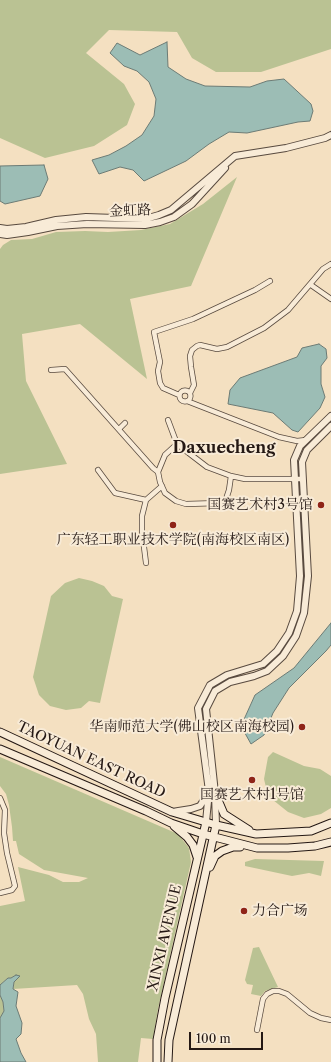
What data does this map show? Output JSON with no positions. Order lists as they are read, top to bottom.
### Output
{
  "streets": {
    "main road": ["TAOYUAN EAST ROAD", "XINXI AVENUE"],
    "street": ["金虹路"]
  },
  "crossings": [
    ["TAOYUAN EAST ROAD", "XINXI AVENUE"]
  ],
  "districts": ["Daxuecheng"],
  "places": [
    "国赛艺术村3号馆",
    "广东轻工职业技术学院(南海校区南区)",
    "华南师范大学(佛山校区南海校园)",
    "国赛艺术村1号馆",
    "力合广场"
  ],
  "scale_bar": "100 m"
}
